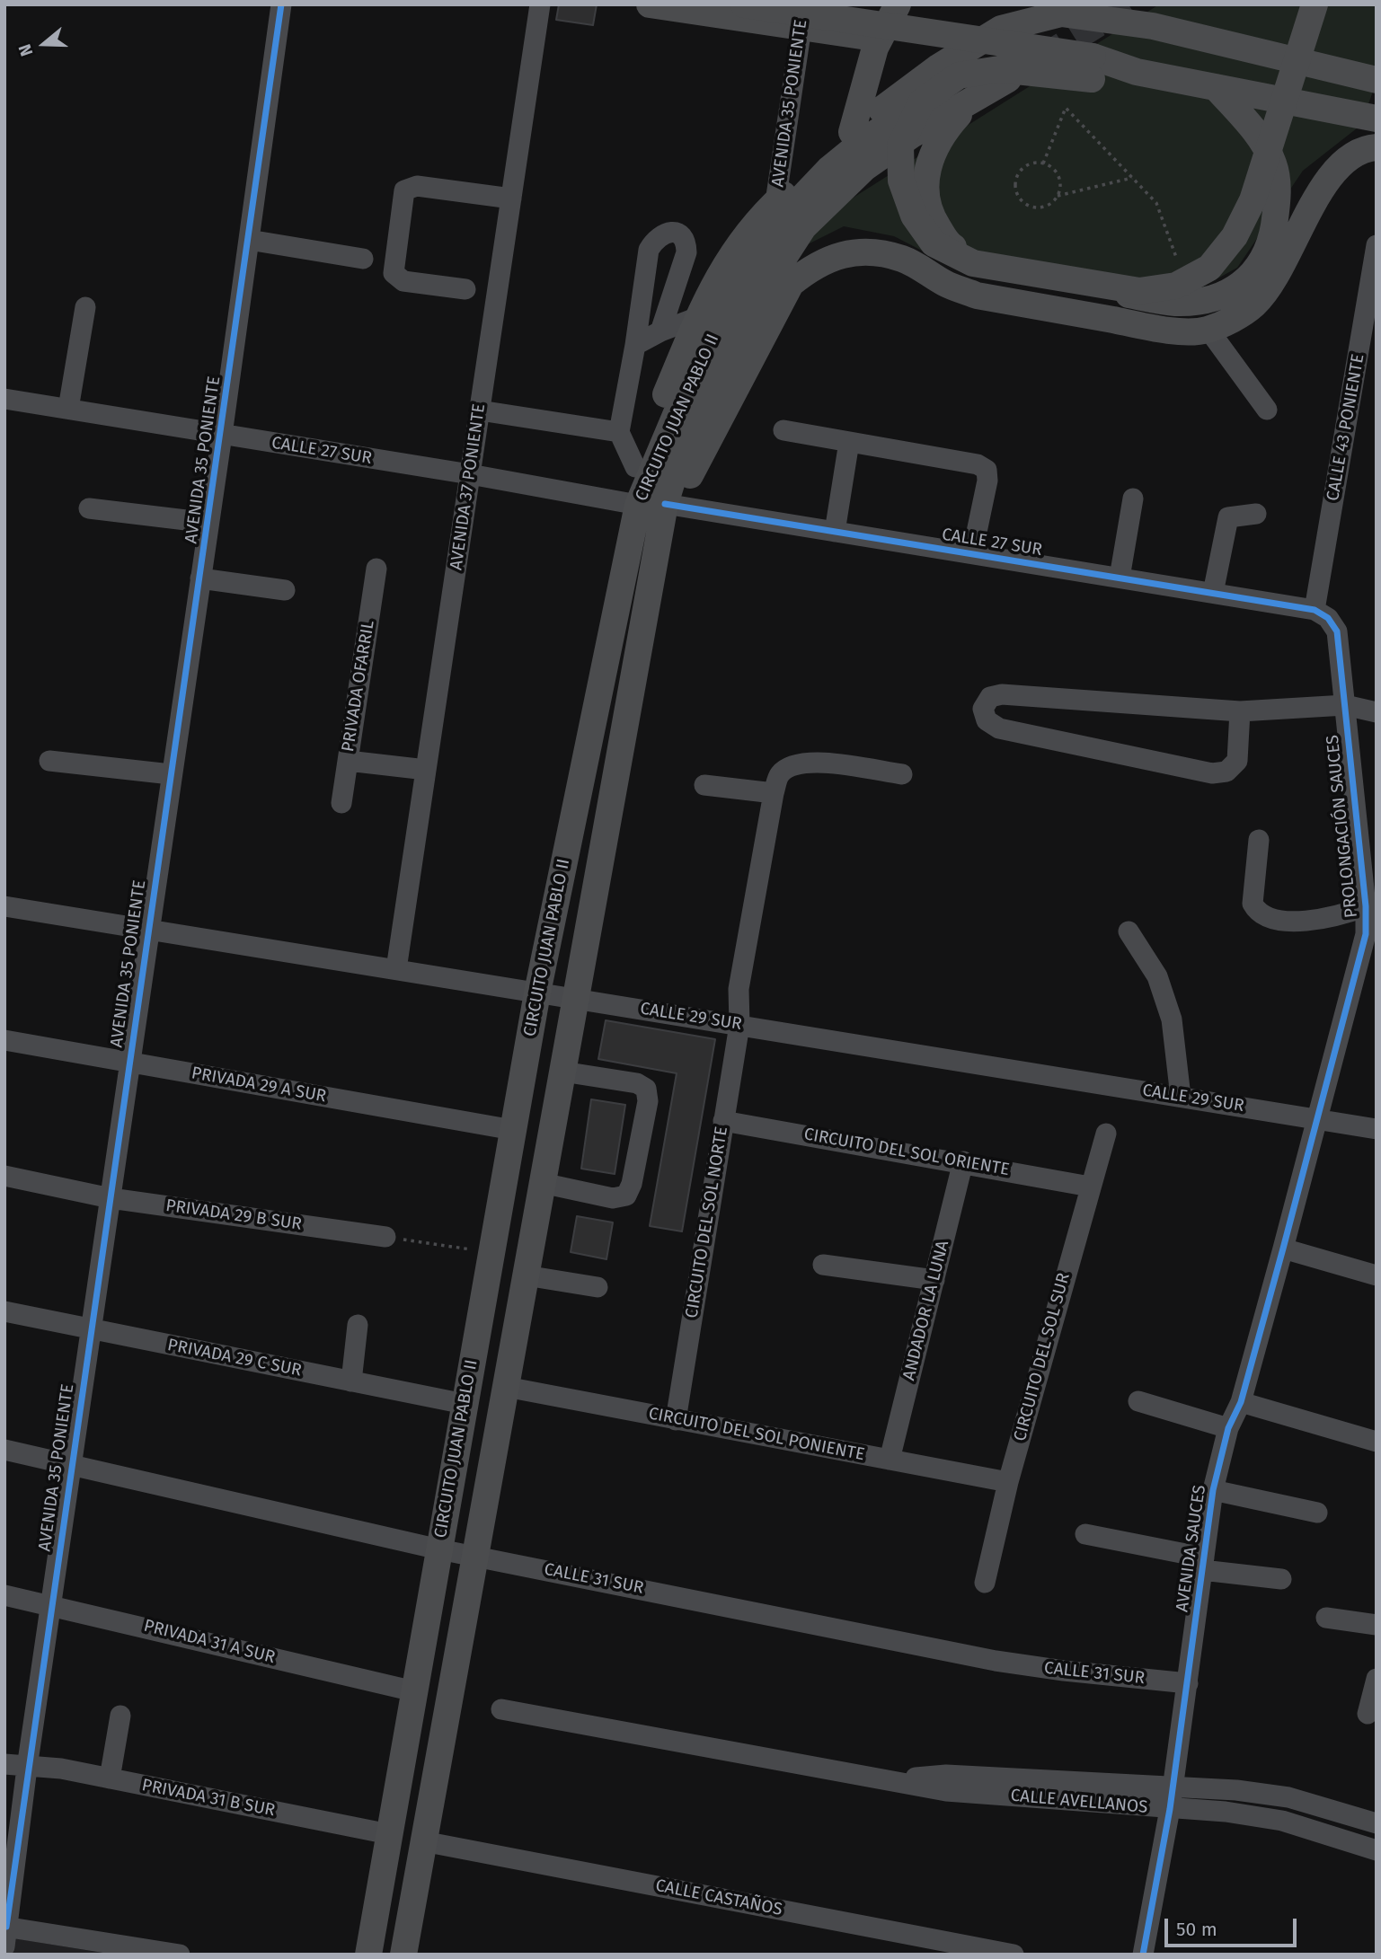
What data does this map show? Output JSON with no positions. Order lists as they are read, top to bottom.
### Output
{
  "streets": {
    "main road": ["CIRCUITO JUAN PABLO II"],
    "street": [
      "AVENIDA 35 PONIENTE",
      "CALLE 43 PONIENTE",
      "CALLE 27 SUR",
      "AVENIDA 37 PONIENTE",
      "PRIVADA OFARRIL",
      "PROLONGACIÓN SAUCES",
      "CALLE 29 SUR",
      "PRIVADA 29 A SUR",
      "CIRCUITO DEL SOL ORIENTE",
      "PRIVADA 29 B SUR",
      "CIRCUITO DEL SOL NORTE",
      "ANDADOR LA LUNA",
      "CIRCUITO DEL SOL SUR",
      "PRIVADA 29 C SUR",
      "CIRCUITO DEL SOL PONIENTE",
      "AVENIDA SAUCES",
      "CALLE 31 SUR",
      "PRIVADA 31 A SUR",
      "PRIVADA 31 B SUR",
      "CALLE AVELLANOS",
      "CALLE CASTAÑOS"
    ]
  },
  "crossings": [
    ["AVENIDA 35 PONIENTE", "CALLE 27 SUR"],
    ["AVENIDA 35 PONIENTE", "CALLE 29 SUR"],
    ["AVENIDA 35 PONIENTE", "PRIVADA 29 A SUR"],
    ["AVENIDA 35 PONIENTE", "PRIVADA 29 B SUR"],
    ["AVENIDA 35 PONIENTE", "PRIVADA 29 C SUR"],
    ["AVENIDA 35 PONIENTE", "CALLE 31 SUR"],
    ["AVENIDA 35 PONIENTE", "PRIVADA 31 A SUR"],
    ["AVENIDA 35 PONIENTE", "PRIVADA 31 B SUR"],
    ["CIRCUITO JUAN PABLO II", "CALLE 27 SUR"],
    ["CIRCUITO JUAN PABLO II", "CALLE 29 SUR"],
    ["CIRCUITO JUAN PABLO II", "PRIVADA 29 A SUR"],
    ["CIRCUITO JUAN PABLO II", "PRIVADA 29 C SUR"],
    ["CIRCUITO JUAN PABLO II", "CIRCUITO DEL SOL PONIENTE"],
    ["CIRCUITO JUAN PABLO II", "CALLE 31 SUR"],
    ["CIRCUITO JUAN PABLO II", "PRIVADA 31 A SUR"],
    ["CIRCUITO JUAN PABLO II", "PRIVADA 31 B SUR"],
    ["CIRCUITO JUAN PABLO II", "CALLE CASTAÑOS"],
    ["CALLE 43 PONIENTE", "CALLE 27 SUR"],
    ["CALLE 43 PONIENTE", "PROLONGACIÓN SAUCES"],
    ["CALLE 27 SUR", "AVENIDA 37 PONIENTE"],
    ["CALLE 27 SUR", "PROLONGACIÓN SAUCES"],
    ["AVENIDA 37 PONIENTE", "CALLE 29 SUR"],
    ["PROLONGACIÓN SAUCES", "CALLE 29 SUR"],
    ["PROLONGACIÓN SAUCES", "AVENIDA SAUCES"],
    ["CALLE 29 SUR", "CIRCUITO DEL SOL NORTE"],
    ["CALLE 29 SUR", "AVENIDA SAUCES"],
    ["CIRCUITO DEL SOL ORIENTE", "CIRCUITO DEL SOL NORTE"],
    ["CIRCUITO DEL SOL ORIENTE", "ANDADOR LA LUNA"],
    ["CIRCUITO DEL SOL ORIENTE", "CIRCUITO DEL SOL SUR"],
    ["CIRCUITO DEL SOL NORTE", "CIRCUITO DEL SOL PONIENTE"],
    ["ANDADOR LA LUNA", "CIRCUITO DEL SOL PONIENTE"],
    ["CIRCUITO DEL SOL SUR", "CIRCUITO DEL SOL PONIENTE"],
    ["AVENIDA SAUCES", "CALLE 31 SUR"],
    ["AVENIDA SAUCES", "CALLE AVELLANOS"]
  ],
  "scale_bar": "50 m",
  "north": "left"
}
